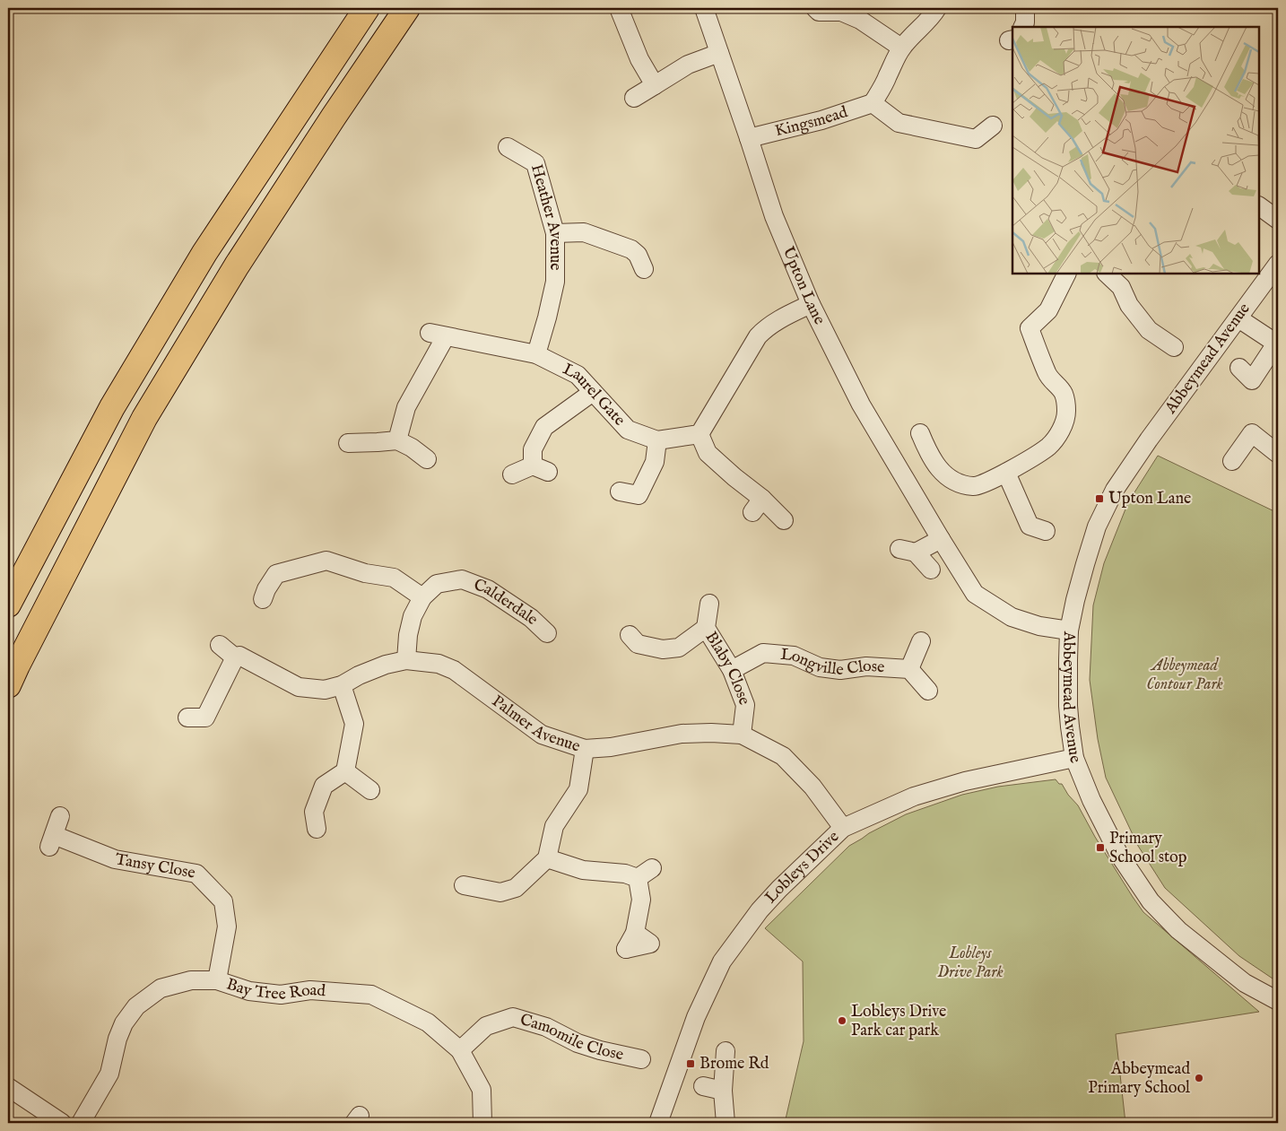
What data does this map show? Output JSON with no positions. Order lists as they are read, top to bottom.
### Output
{
  "streets": {
    "street": [
      "Kingsmead",
      "Heather Avenue",
      "Upton Lane",
      "Abbeymead Avenue",
      "Laurel Gate",
      "Calderdale",
      "Longville Close",
      "Blaby Close",
      "Palmer Avenue",
      "Tansy Close",
      "Lobleys Drive",
      "Bay Tree Road",
      "Camomile Close"
    ]
  },
  "crossings": [
    ["Kingsmead", "Upton Lane"],
    ["Heather Avenue", "Laurel Gate"],
    ["Upton Lane", "Abbeymead Avenue"],
    ["Abbeymead Avenue", "Lobleys Drive"],
    ["Calderdale", "Palmer Avenue"],
    ["Longville Close", "Blaby Close"],
    ["Blaby Close", "Palmer Avenue"],
    ["Palmer Avenue", "Lobleys Drive"],
    ["Tansy Close", "Bay Tree Road"],
    ["Bay Tree Road", "Camomile Close"]
  ],
  "parks": ["Abbeymead Contour Park", "Lobleys Drive Park"],
  "places": {
    "transit": ["Upton Lane", "Primary School stop", "Brome Rd"],
    "other": ["Lobleys Drive Park car park", "Abbeymead Primary School"]
  }
}
